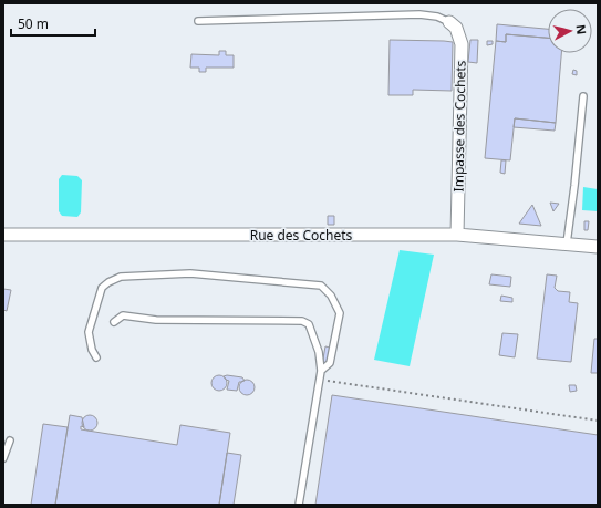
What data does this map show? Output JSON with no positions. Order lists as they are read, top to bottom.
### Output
{
  "streets": {
    "street": ["Impasse des Cochets", "Rue des Cochets"]
  },
  "crossings": [
    ["Impasse des Cochets", "Rue des Cochets"]
  ],
  "scale_bar": "50 m",
  "north": "right"
}
